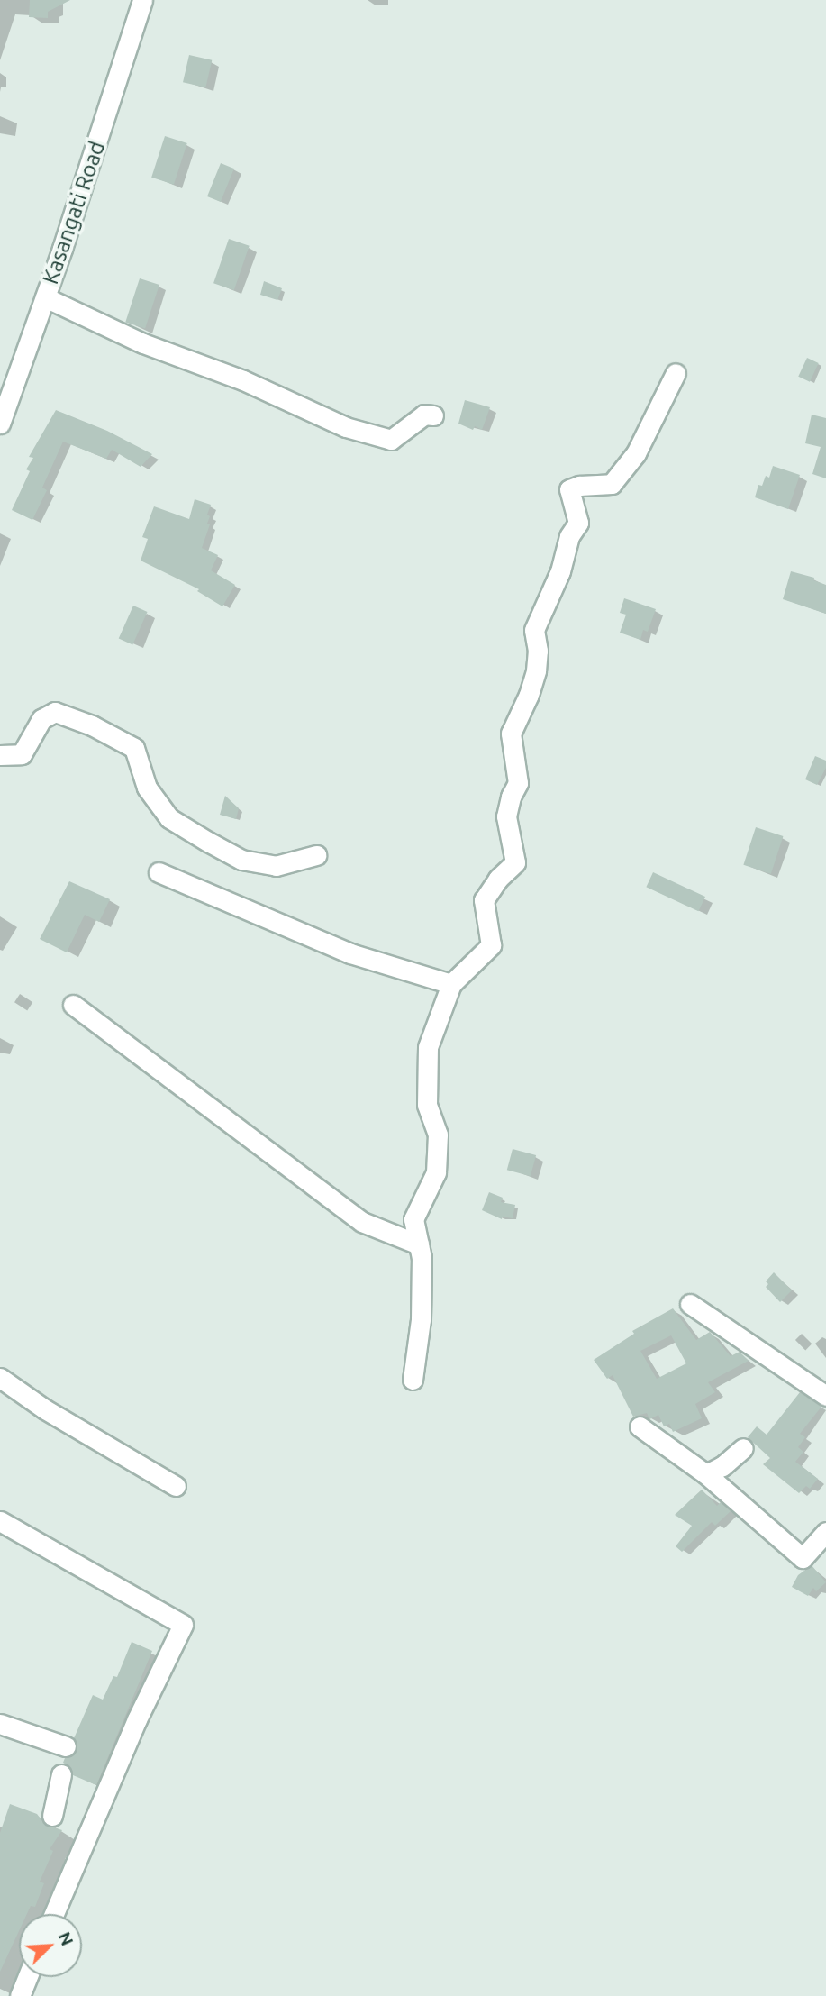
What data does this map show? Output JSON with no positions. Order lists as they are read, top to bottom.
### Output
{
  "streets": {
    "street": ["Kasangati Road"]
  },
  "north": "top right"
}
